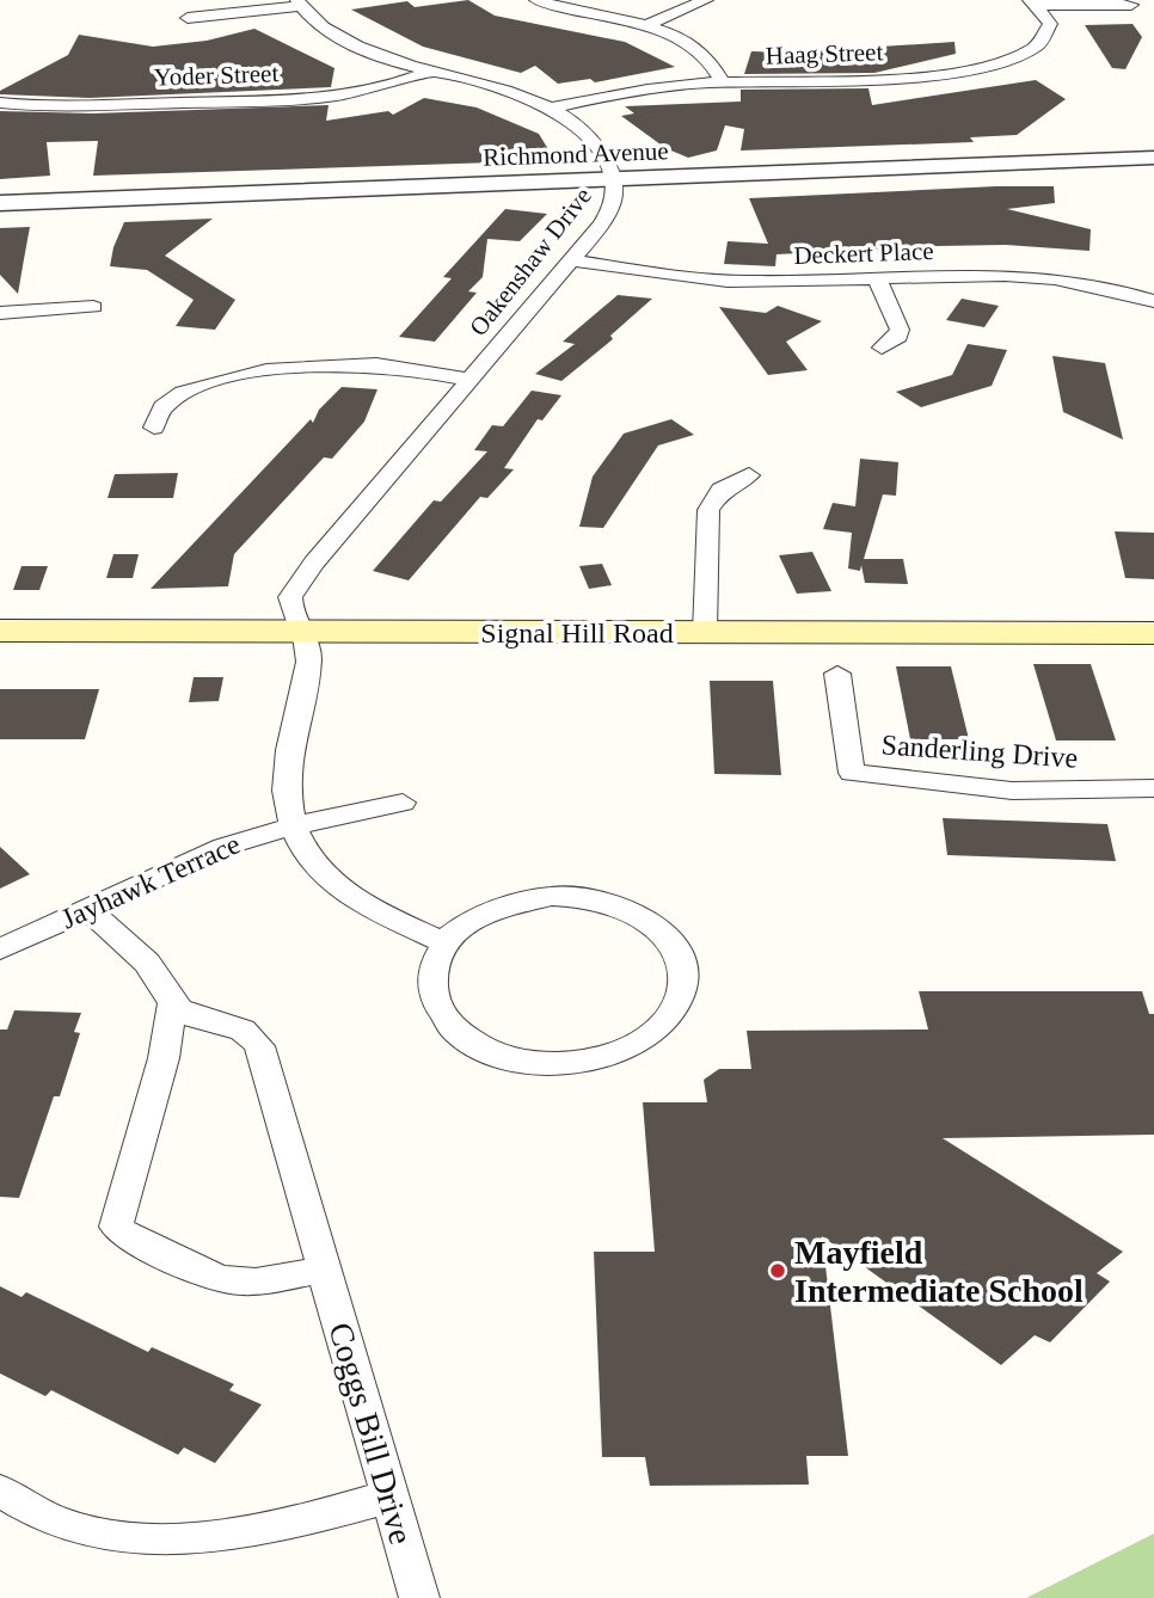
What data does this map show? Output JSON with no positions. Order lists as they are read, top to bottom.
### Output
{
  "streets": {
    "main road": ["Signal Hill Road"],
    "street": [
      "Haag Street",
      "Yoder Street",
      "Richmond Avenue",
      "Deckert Place",
      "Oakenshaw Drive",
      "Sanderling Drive",
      "Jayhawk Terrace",
      "Coggs Bill Drive"
    ]
  },
  "crossings": [
    ["Haag Street", "Oakenshaw Drive"],
    ["Yoder Street", "Oakenshaw Drive"],
    ["Richmond Avenue", "Oakenshaw Drive"],
    ["Deckert Place", "Oakenshaw Drive"],
    ["Oakenshaw Drive", "Signal Hill Road"],
    ["Oakenshaw Drive", "Jayhawk Terrace"]
  ],
  "places": ["Mayfield Intermediate School"]
}
